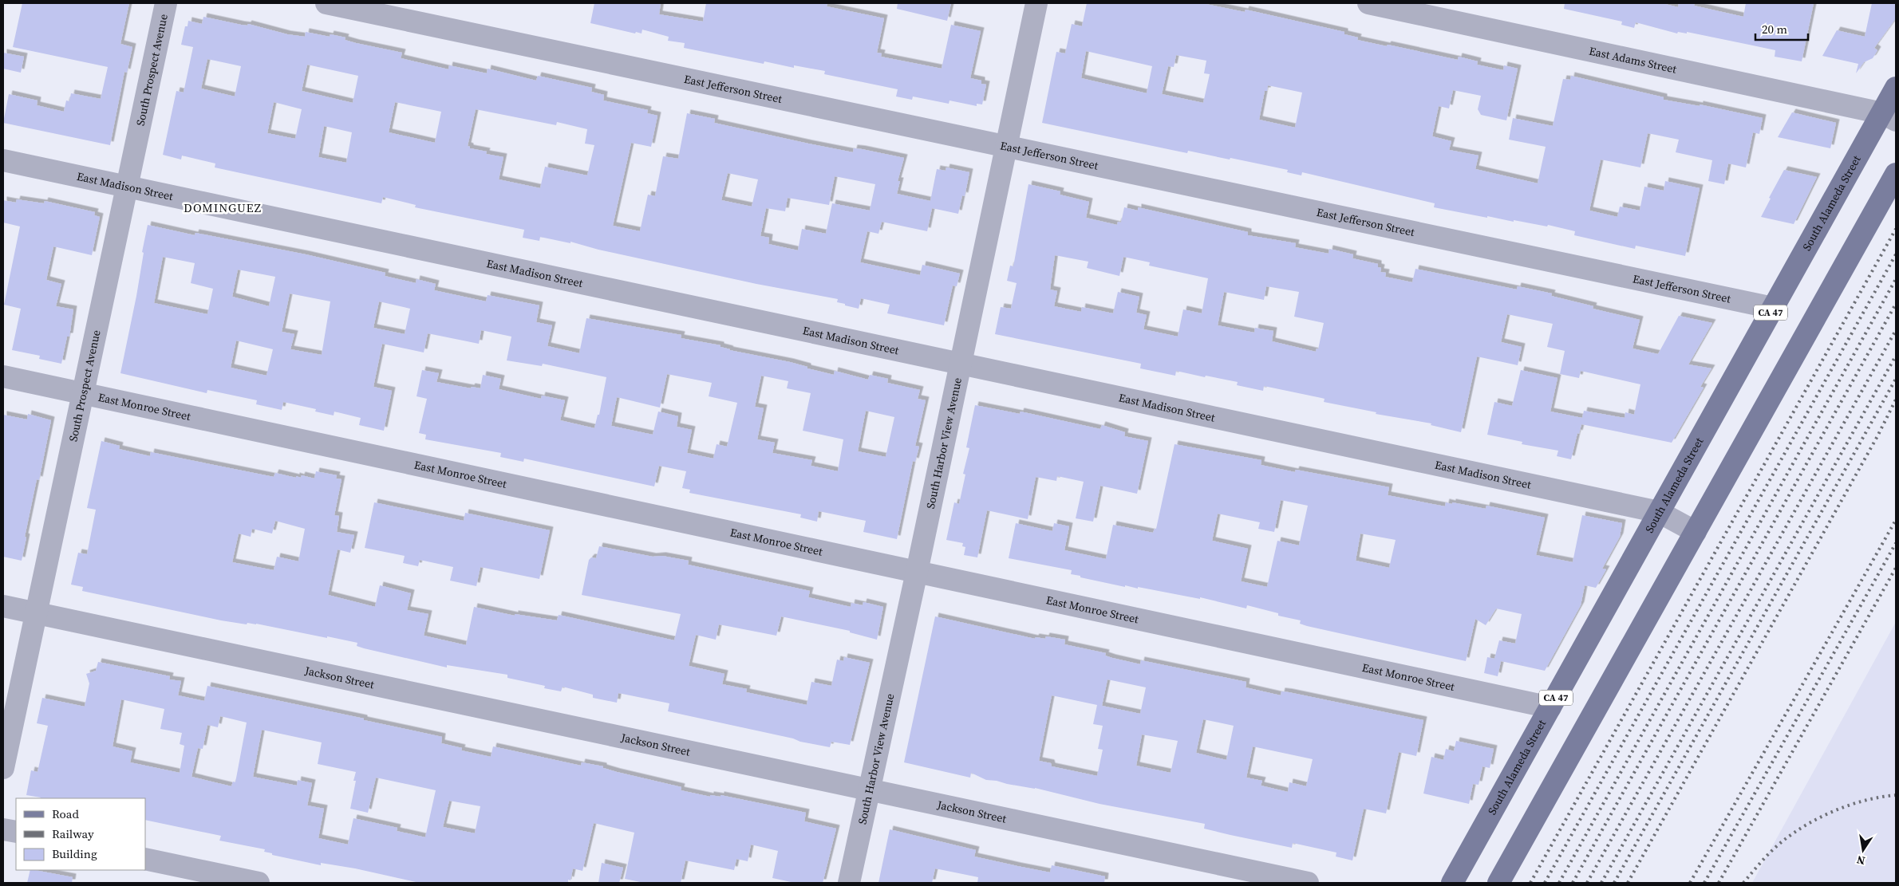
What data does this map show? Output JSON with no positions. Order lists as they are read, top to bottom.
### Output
{
  "streets": {
    "main road": ["South Alameda Street", "CA 47"],
    "street": [
      "East Adams Street",
      "South Prospect Avenue",
      "East Jefferson Street",
      "East Madison Street",
      "East Monroe Street",
      "South Harbor View Avenue",
      "Jackson Street"
    ]
  },
  "crossings": [
    ["East Adams Street", "South Alameda Street"],
    ["South Prospect Avenue", "East Madison Street"],
    ["South Prospect Avenue", "East Monroe Street"],
    ["South Prospect Avenue", "Jackson Street"],
    ["East Jefferson Street", "South Alameda Street"],
    ["East Jefferson Street", "South Harbor View Avenue"],
    ["East Madison Street", "South Alameda Street"],
    ["East Madison Street", "South Harbor View Avenue"],
    ["South Alameda Street", "East Monroe Street"],
    ["East Monroe Street", "South Harbor View Avenue"],
    ["South Harbor View Avenue", "Jackson Street"]
  ],
  "districts": ["DOMINGUEZ"],
  "legend": ["Road", "Railway", "Building"],
  "scale_bar": "20 m",
  "north": "bottom"
}
